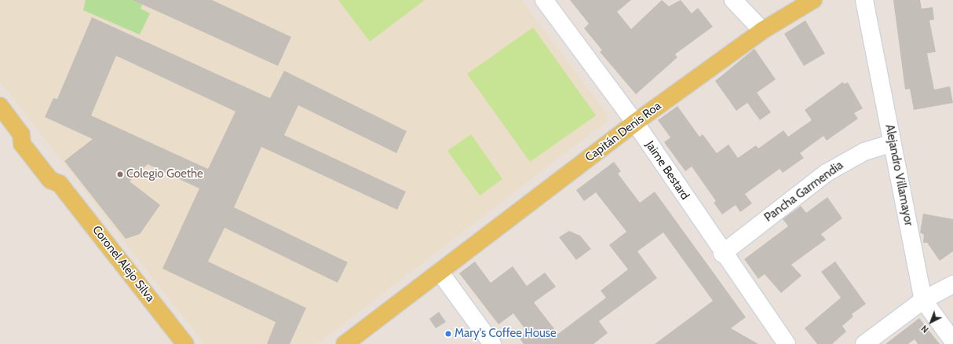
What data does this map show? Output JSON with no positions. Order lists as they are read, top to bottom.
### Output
{
  "streets": {
    "main road": ["Capitán Denis Roa", "Coronel Alejo Silva"],
    "street": ["Jaime Bestard", "Alejandro Villamayor", "Pancha Garmendia"]
  },
  "crossings": [
    ["Capitán Denis Roa", "Jaime Bestard"],
    ["Jaime Bestard", "Pancha Garmendia"],
    ["Alejandro Villamayor", "Pancha Garmendia"]
  ],
  "places": ["Colegio Goethe", "Mary's Coffee House"],
  "north": "bottom left"
}
